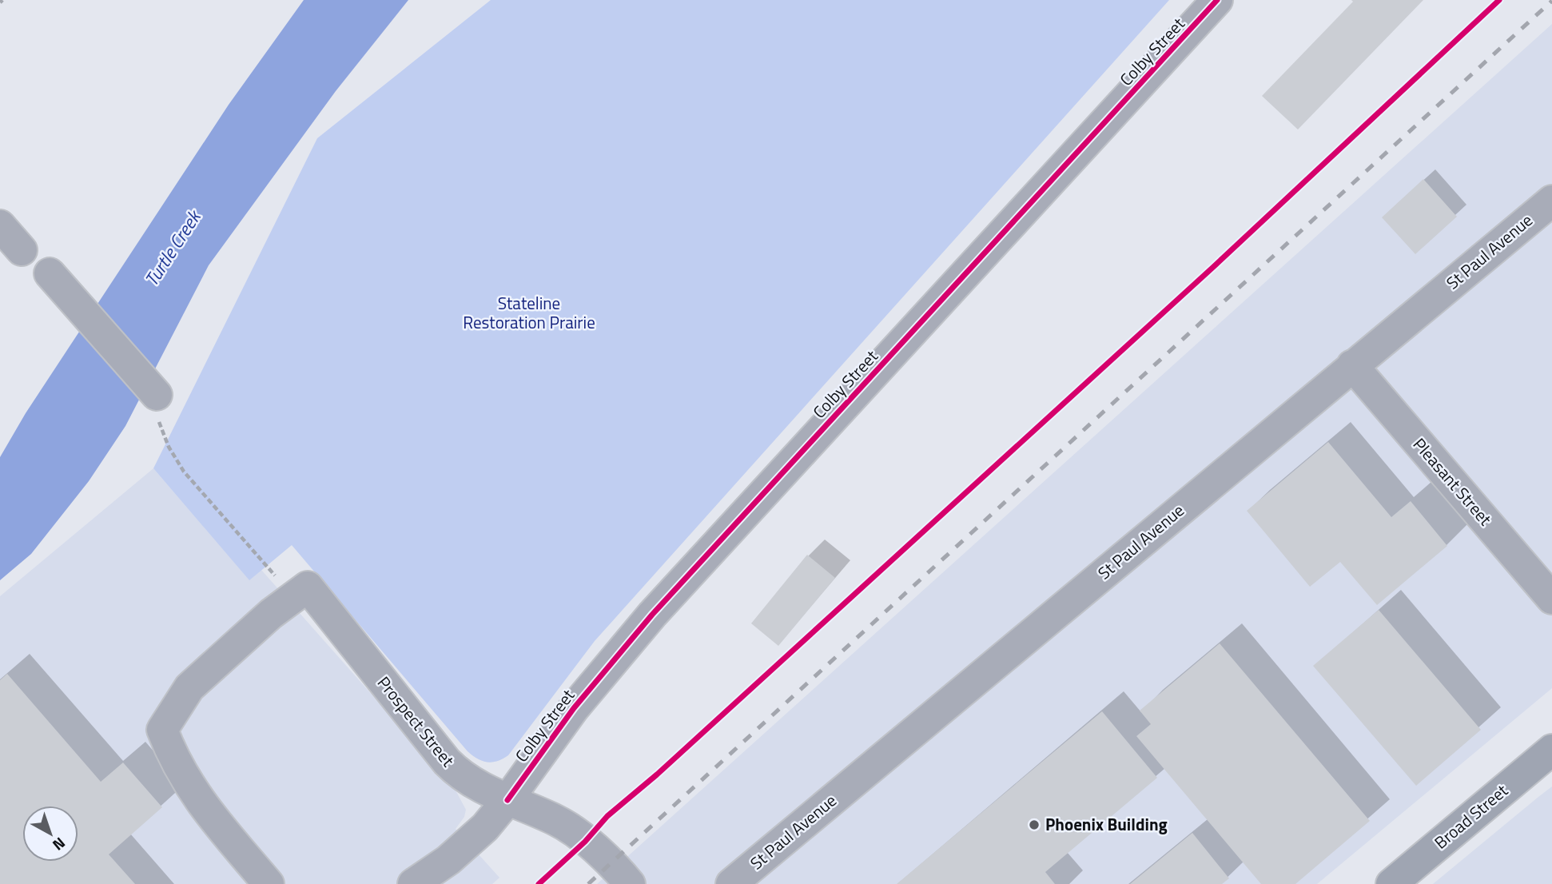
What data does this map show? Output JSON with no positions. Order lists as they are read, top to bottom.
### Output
{
  "streets": {
    "main road": ["Broad Street"],
    "street": [
      "Colby Street",
      "St Paul Avenue",
      "Pleasant Street",
      "Prospect Street"
    ]
  },
  "crossings": [
    ["Colby Street", "Prospect Street"],
    ["St Paul Avenue", "Pleasant Street"]
  ],
  "water": ["Turtle Creek"],
  "parks": ["Stateline Restoration Prairie"],
  "places": ["Phoenix Building"],
  "north": "bottom right"
}
